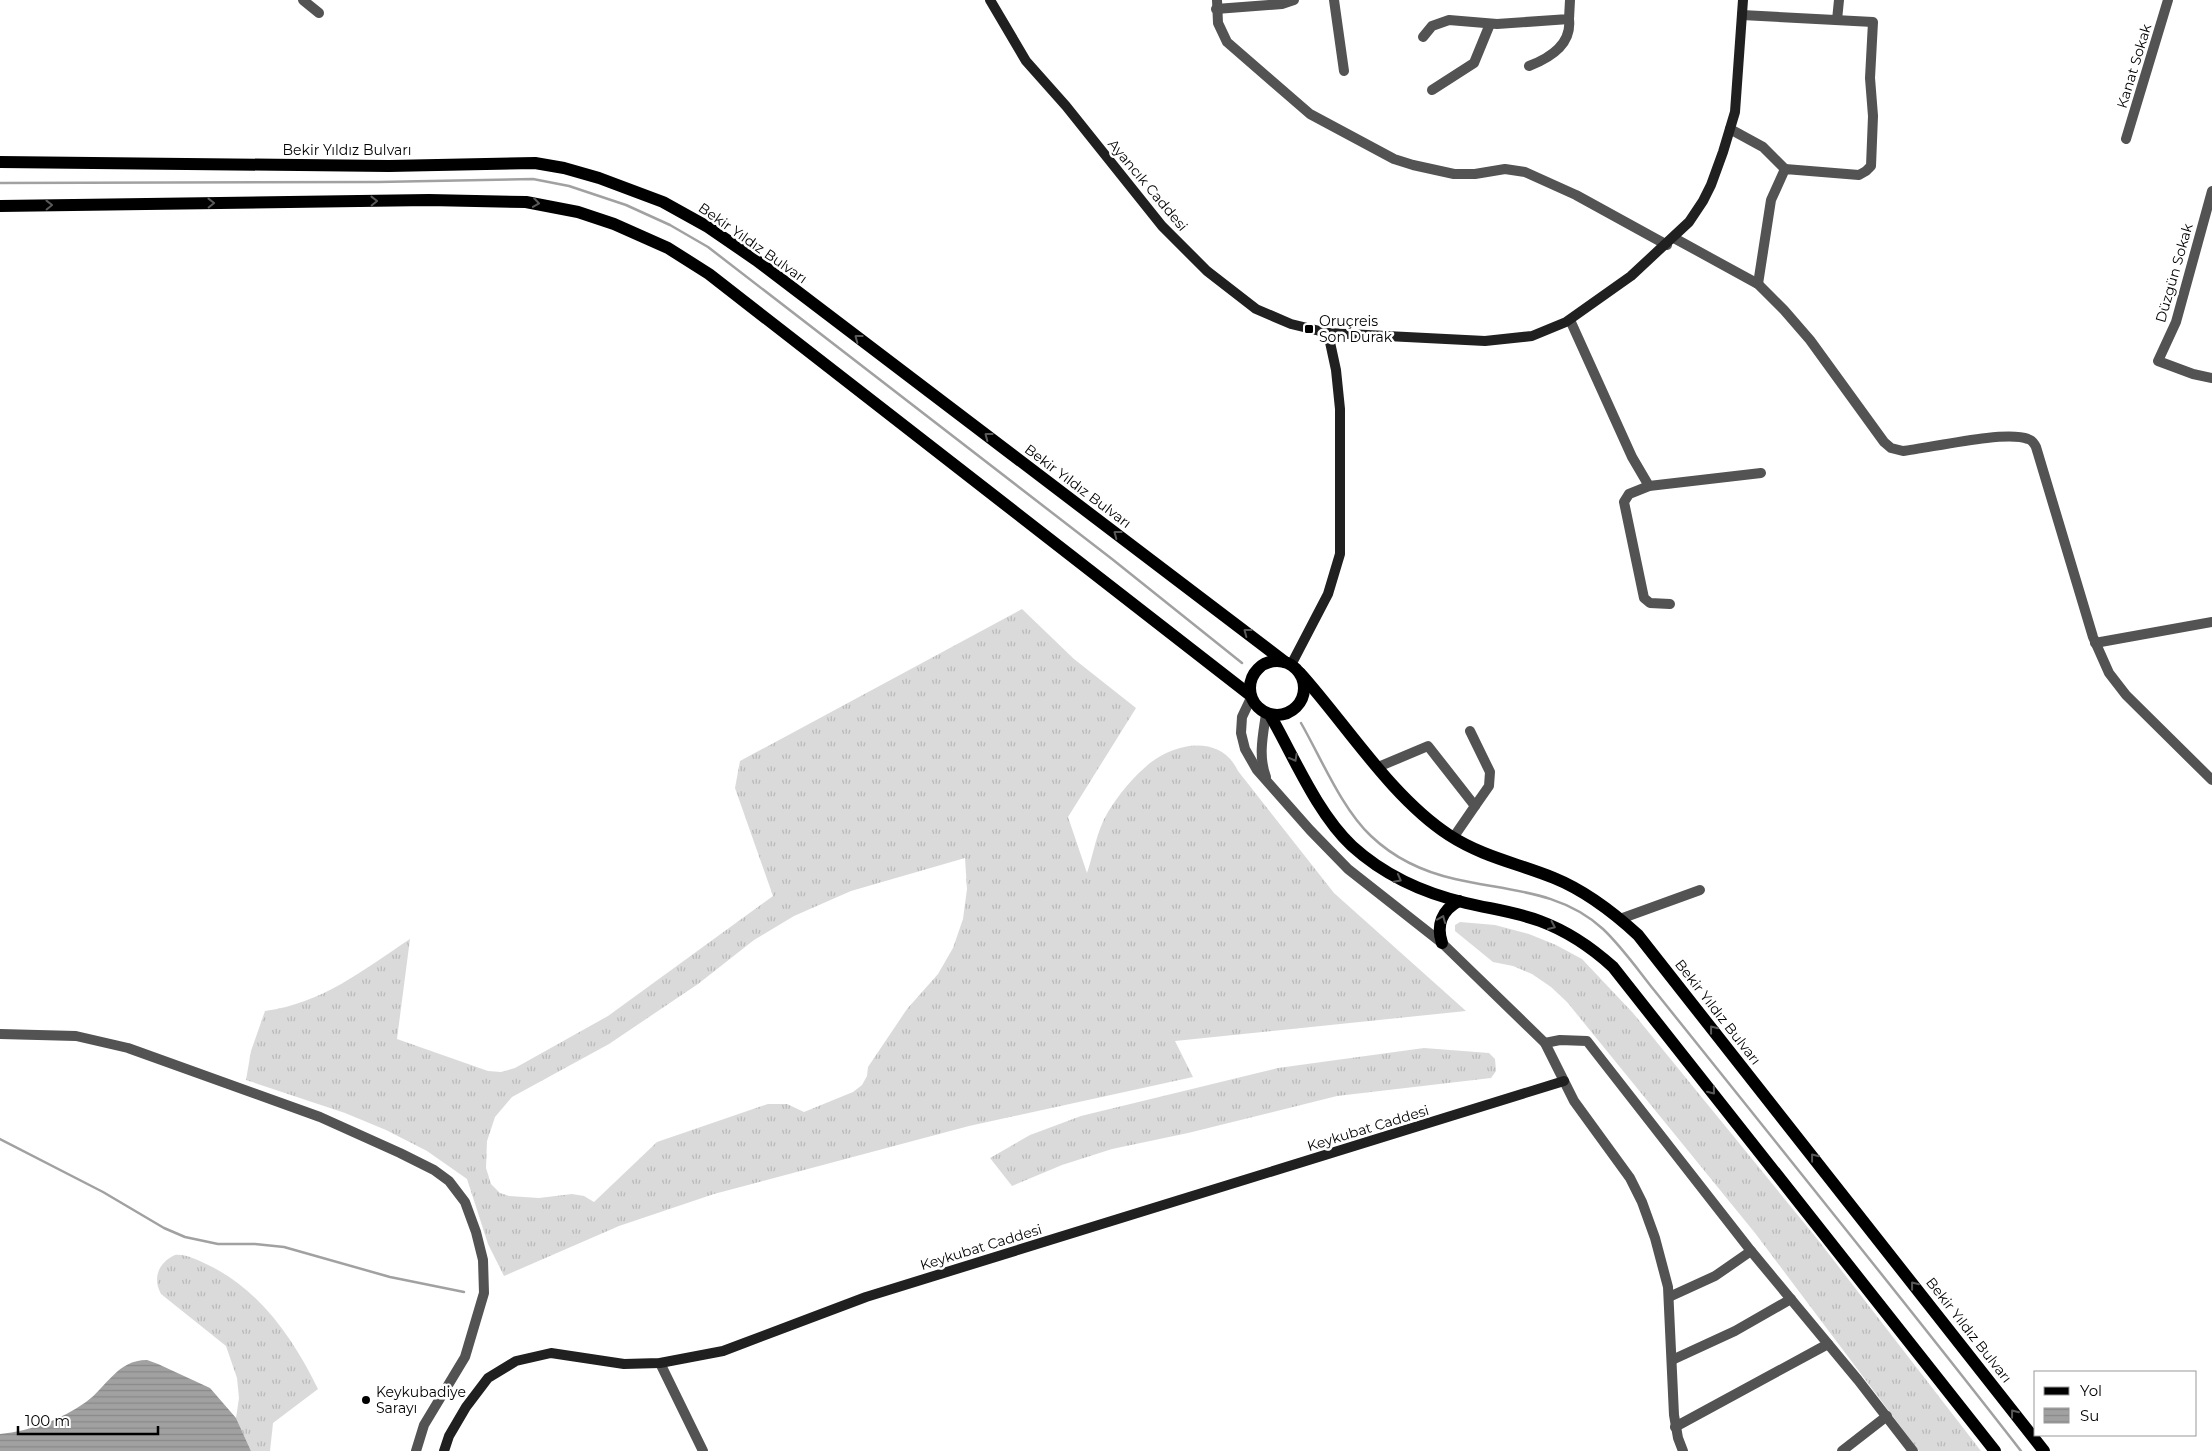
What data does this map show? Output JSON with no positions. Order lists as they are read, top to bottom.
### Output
{
  "streets": {
    "main road": ["Bekir Yıldız Bulvarı"],
    "street": [
      "Kanat Sokak",
      "Ayancık Caddesi",
      "Düzgün Sokak",
      "Keykubat Caddesi"
    ]
  },
  "places": {
    "transit": ["Oruçreis Son Durak"],
    "other": ["Keykubadiye Sarayı"]
  },
  "legend": ["Yol", "Su"],
  "scale_bar": "100 m"
}
